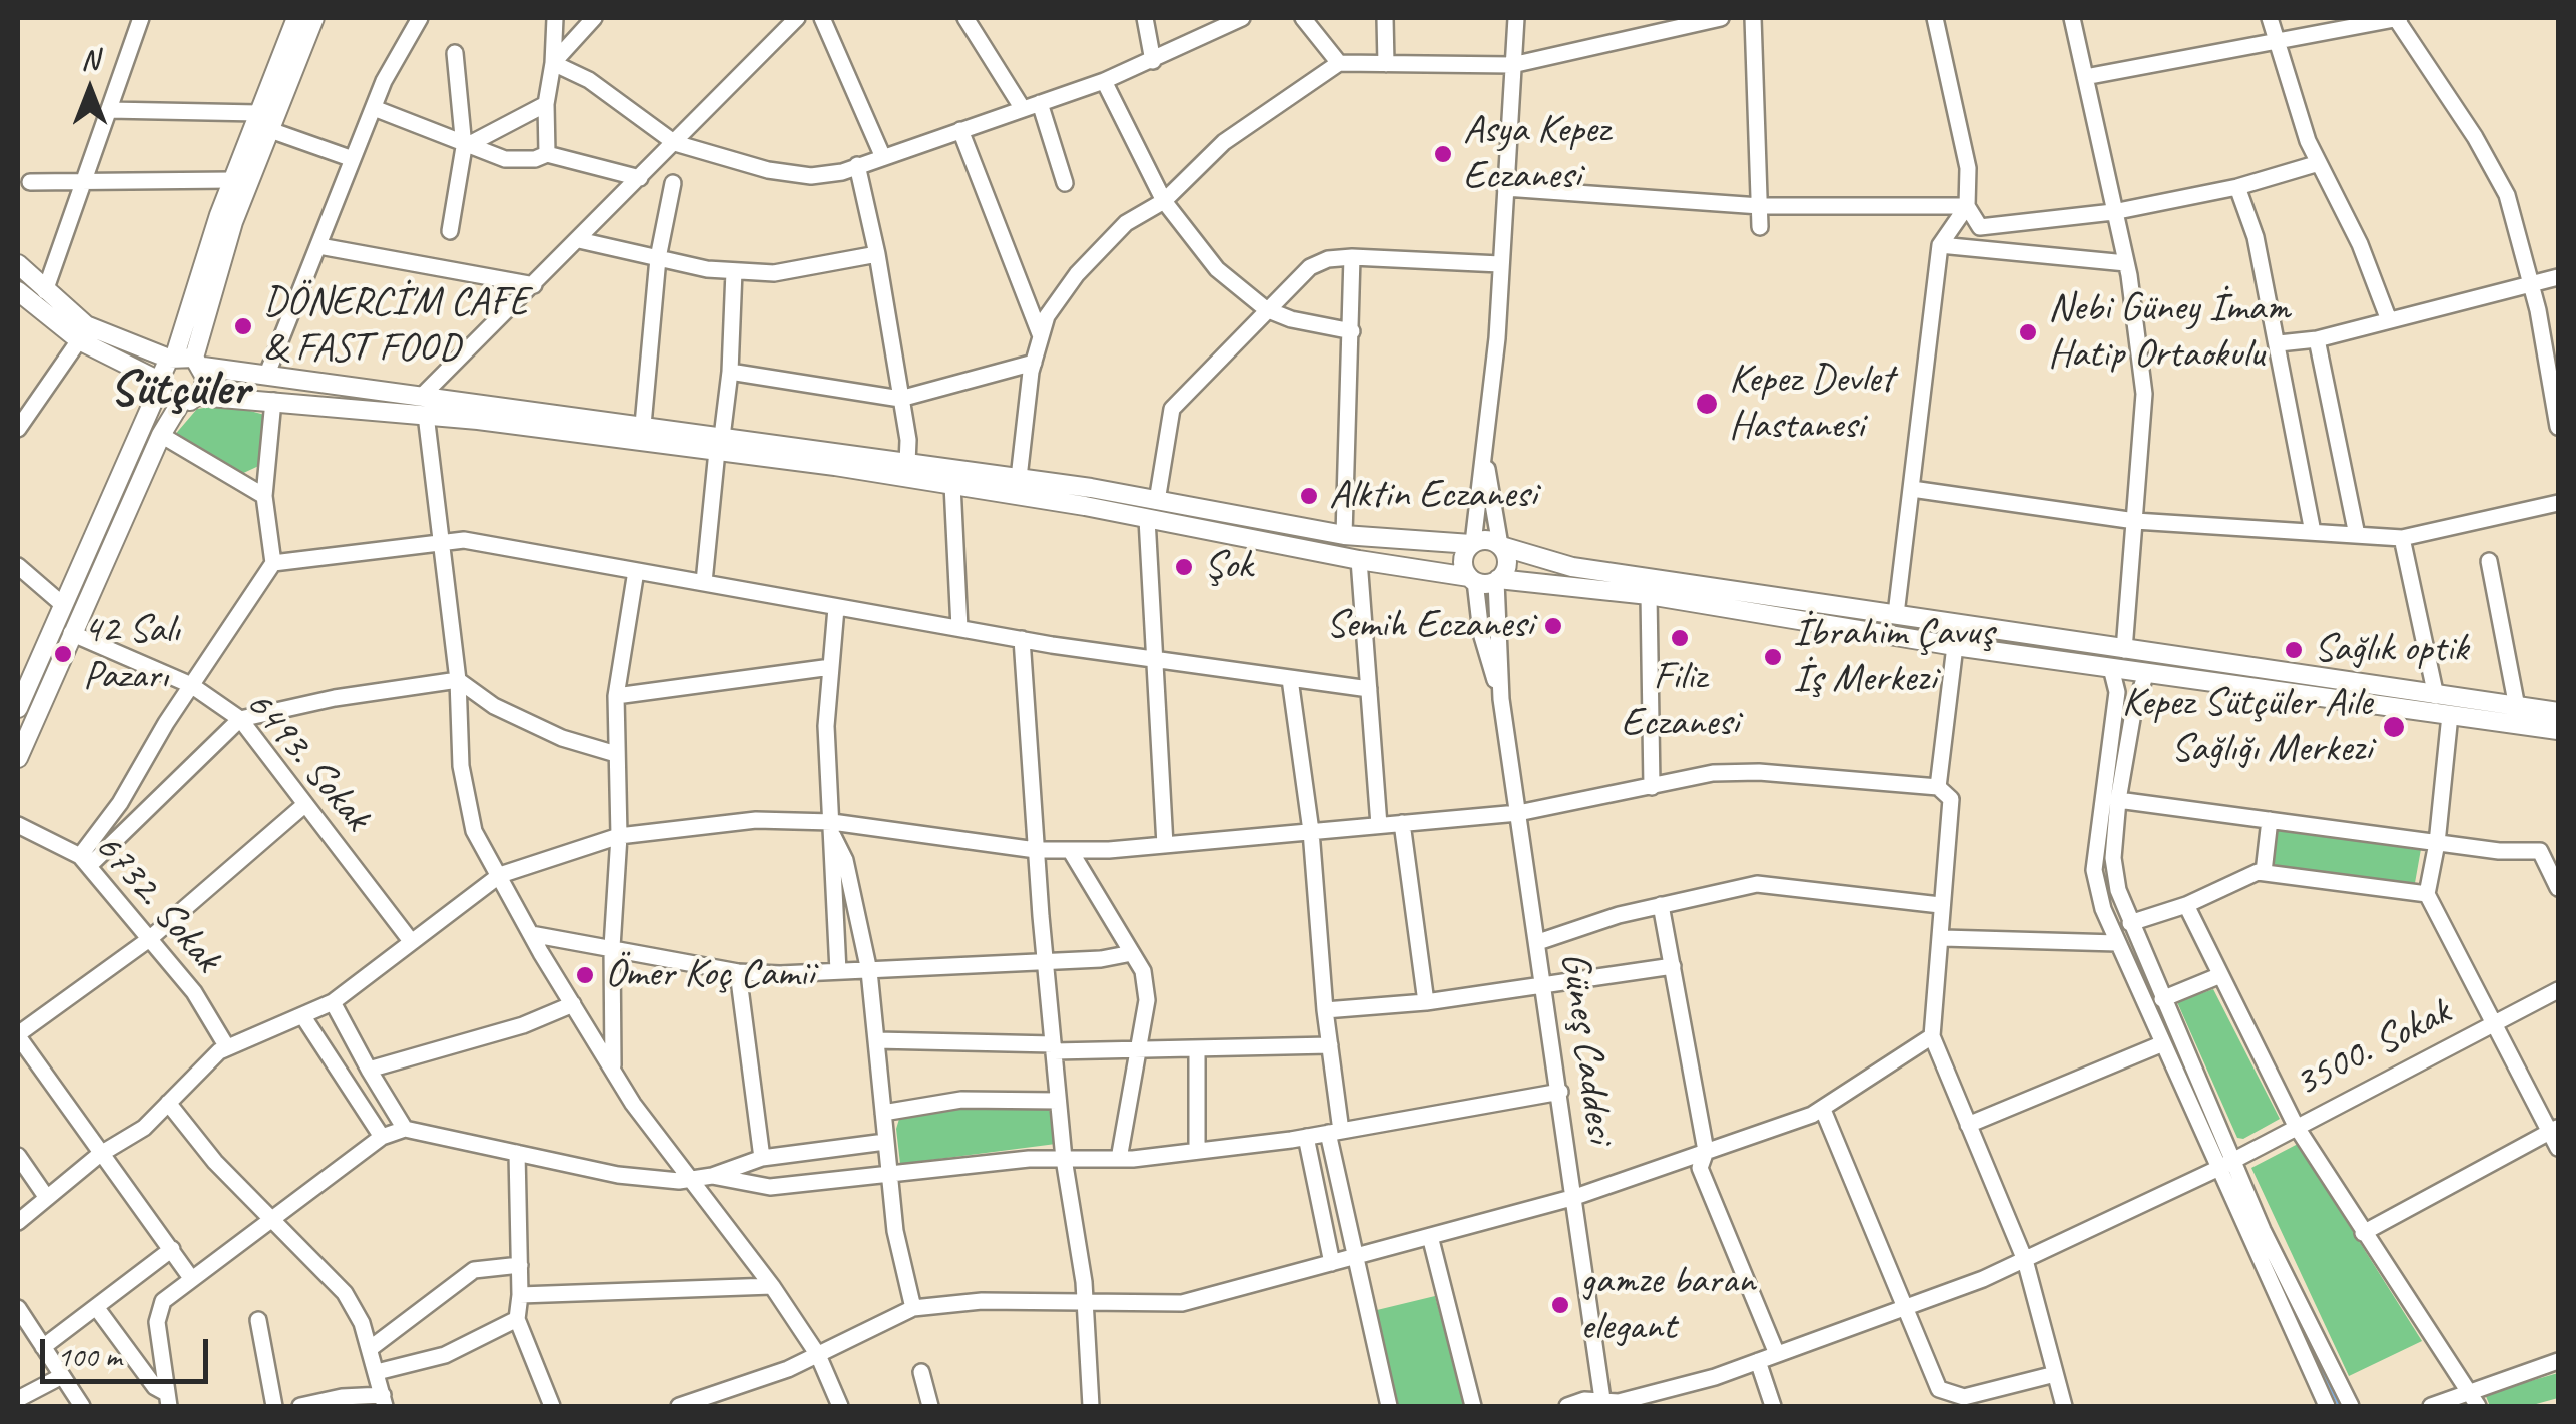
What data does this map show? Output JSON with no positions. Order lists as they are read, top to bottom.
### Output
{
  "streets": {
    "street": [
      "6493. Sokak",
      "6732. Sokak",
      "Güneş Caddesi",
      "3500. Sokak"
    ]
  },
  "crossings": [
    ["Güneş Caddesi", "3500. Sokak"]
  ],
  "districts": ["Sütçüler"],
  "places": [
    "Asya Kepez Eczanesi",
    "DÖNERCİ'M CAFE & FAST FOOD",
    "Nebi Güney İmam Hatip Ortaokulu",
    "Kepez Devlet Hastanesi",
    "Alktin Eczanesi",
    "Şok",
    "Semih Eczanesi",
    "Filiz Eczanesi",
    "Sağlık optik",
    "42 Salı Pazarı",
    "İbrahim Çavuş İş Merkezi",
    "Kepez Sütçüler Aile Sağlığı Merkezi",
    "Ömer Koç Camii",
    "gamze baran elegant"
  ],
  "scale_bar": "100 m",
  "north": "top"
}
